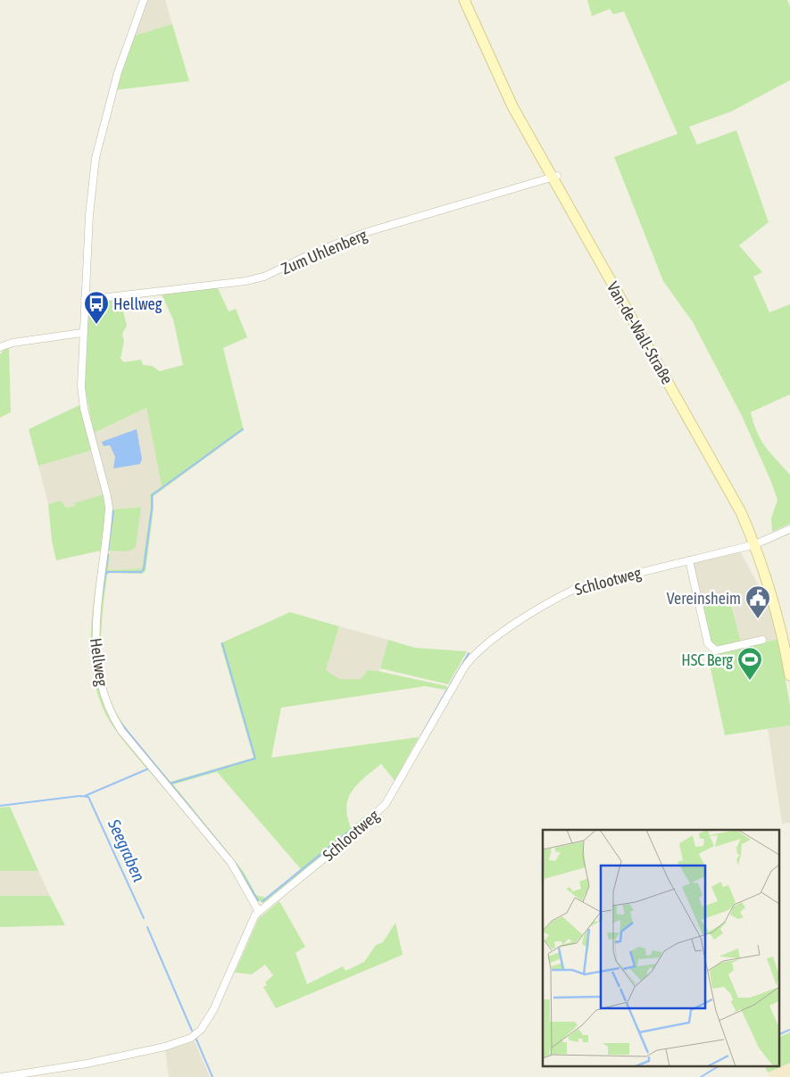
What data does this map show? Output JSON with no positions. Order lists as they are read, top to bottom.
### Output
{
  "streets": {
    "main road": ["Van-de-Wall-Straße"],
    "street": ["Zum Uhlenberg", "Schlootweg", "Hellweg"]
  },
  "crossings": [
    ["Zum Uhlenberg", "Van-de-Wall-Straße"],
    ["Zum Uhlenberg", "Hellweg"],
    ["Van-de-Wall-Straße", "Schlootweg"],
    ["Schlootweg", "Hellweg"]
  ],
  "water": ["Seegraben"],
  "places": {
    "bus stop": ["Hellweg"],
    "public building": ["Vereinsheim"],
    "sports": ["HSC Berg"]
  }
}
